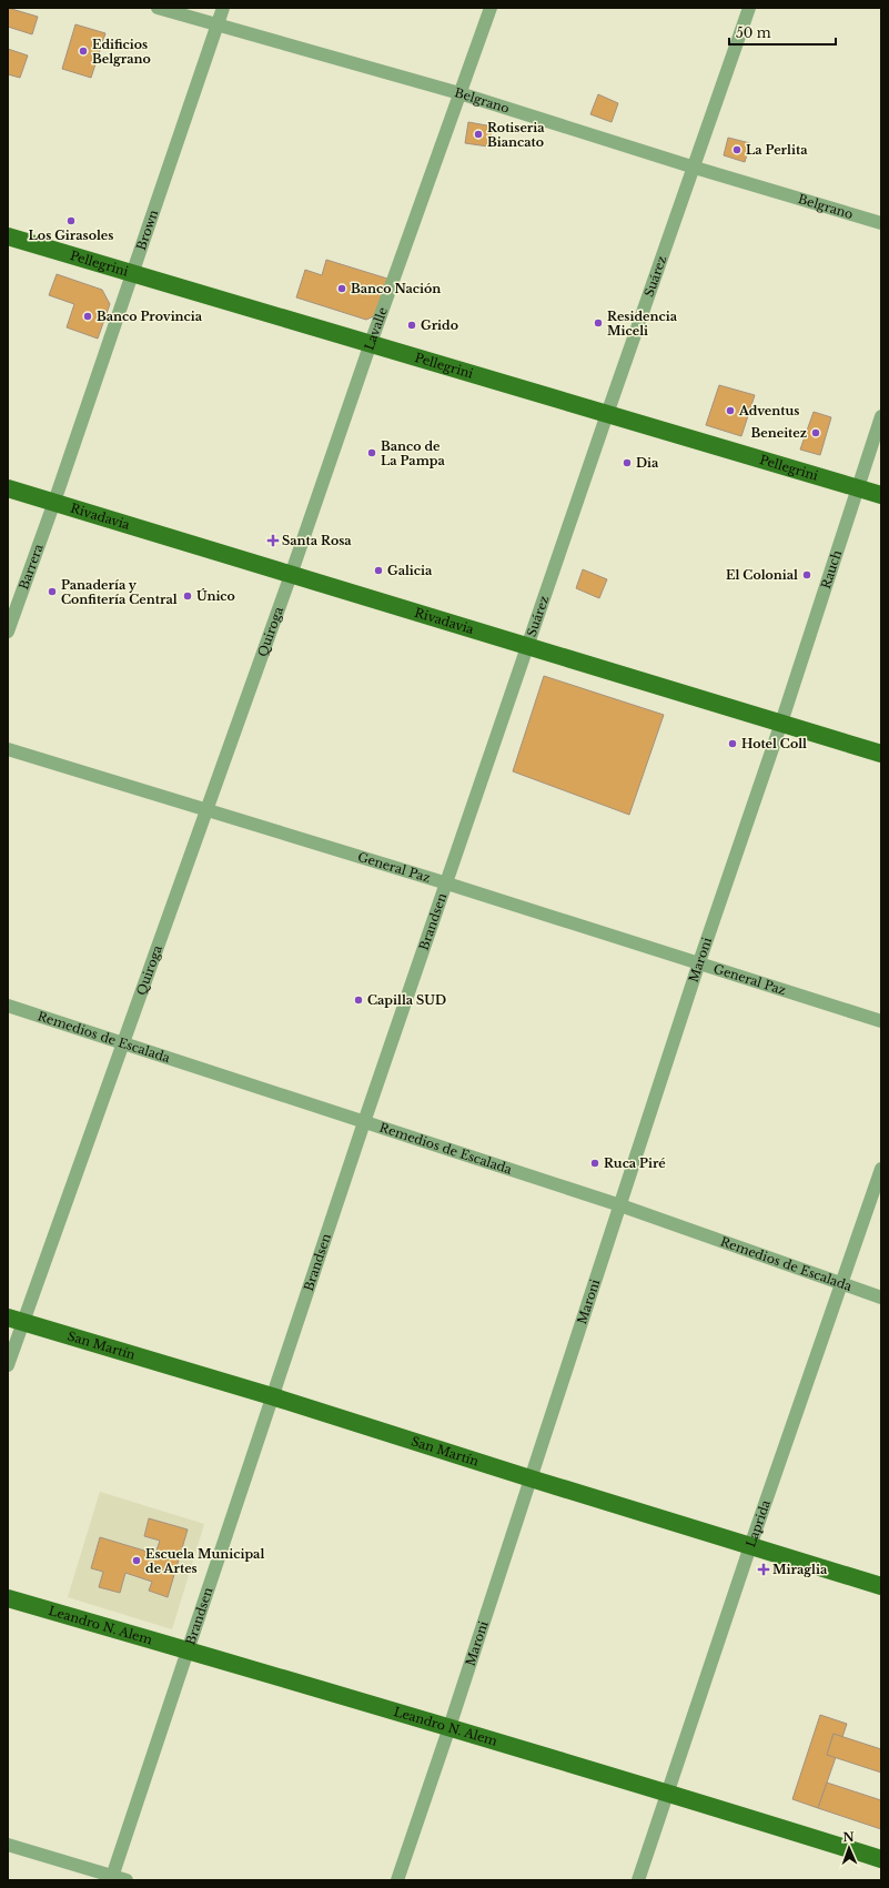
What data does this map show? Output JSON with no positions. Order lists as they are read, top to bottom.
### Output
{
  "streets": {
    "main road": [
      "Pellegrini",
      "Rivadavia",
      "San Martín",
      "Leandro N. Alem"
    ],
    "street": [
      "Belgrano",
      "Brown",
      "Suárez",
      "Lavalle",
      "Barrera",
      "Rauch",
      "Quiroga",
      "General Paz",
      "Brandsen",
      "Maroni",
      "Remedios de Escalada",
      "Laprida"
    ]
  },
  "crossings": [
    ["Belgrano", "Brown"],
    ["Belgrano", "Suárez"],
    ["Belgrano", "Lavalle"],
    ["Brown", "Pellegrini"],
    ["Brown", "Rivadavia"],
    ["Brown", "Barrera"],
    ["Pellegrini", "Suárez"],
    ["Pellegrini", "Lavalle"],
    ["Pellegrini", "Rauch"],
    ["Suárez", "Rivadavia"],
    ["Suárez", "Brandsen"],
    ["Lavalle", "Rivadavia"],
    ["Lavalle", "Quiroga"],
    ["Rivadavia", "Barrera"],
    ["Rivadavia", "Rauch"],
    ["Rivadavia", "Quiroga"],
    ["Rivadavia", "Brandsen"],
    ["Rivadavia", "Maroni"],
    ["Rauch", "Maroni"],
    ["Quiroga", "General Paz"],
    ["Quiroga", "Remedios de Escalada"],
    ["Quiroga", "San Martín"],
    ["General Paz", "Brandsen"],
    ["General Paz", "Maroni"],
    ["Brandsen", "Remedios de Escalada"],
    ["Brandsen", "San Martín"],
    ["Brandsen", "Leandro N. Alem"],
    ["Maroni", "Remedios de Escalada"],
    ["Maroni", "San Martín"],
    ["Maroni", "Leandro N. Alem"],
    ["Remedios de Escalada", "Laprida"],
    ["San Martín", "Laprida"],
    ["Laprida", "Leandro N. Alem"]
  ],
  "places": {
    "other": [
      "Edificios Belgrano",
      "Rotiseria Biancato",
      "La Perlita",
      "Los Girasoles",
      "Banco Nación",
      "Banco Provincia",
      "Residencia Miceli",
      "Grido",
      "Adventus",
      "Beneitez",
      "Banco de La Pampa",
      "Dia",
      "Galicia",
      "El Colonial",
      "Panadería y Confitería Central",
      "Único",
      "Hotel Coll",
      "Capilla SUD",
      "Ruca Piré",
      "Escuela Municipal de Artes"
    ],
    "health": ["Santa Rosa", "Miraglia"]
  },
  "scale_bar": "50 m",
  "north": "top"
}
